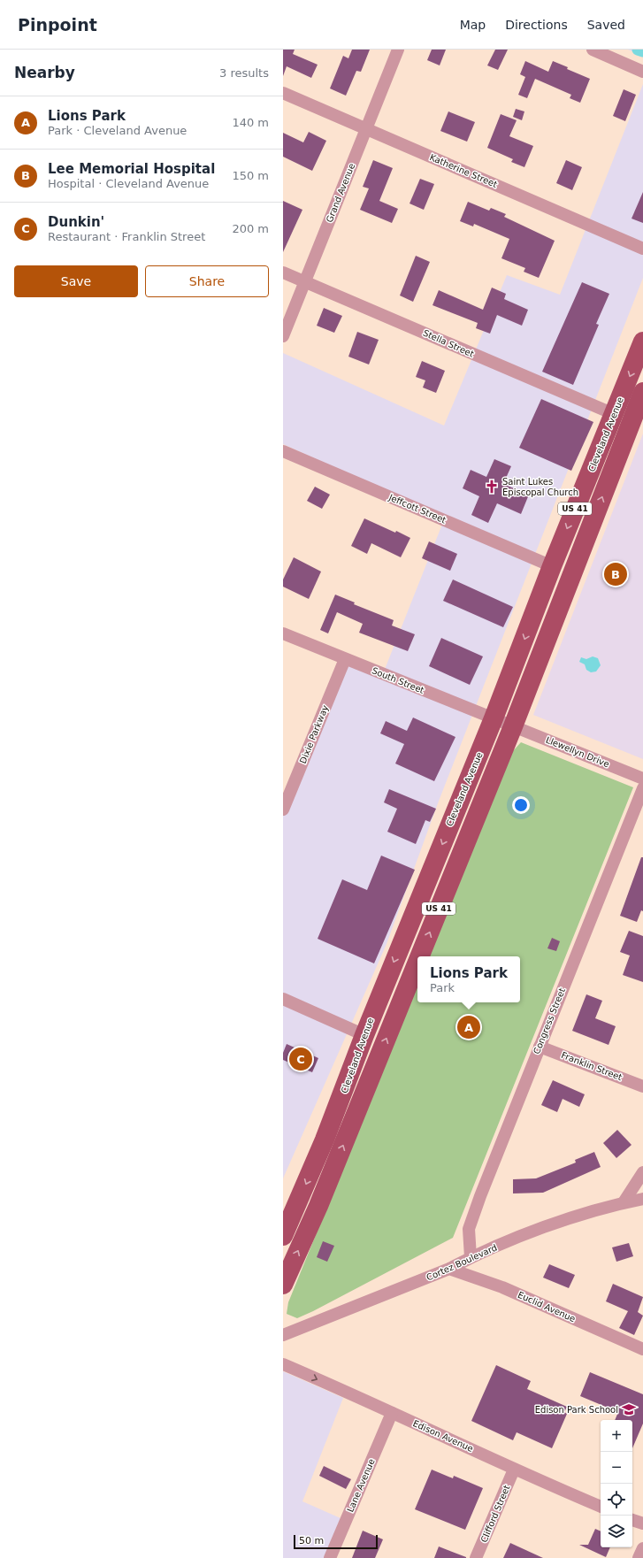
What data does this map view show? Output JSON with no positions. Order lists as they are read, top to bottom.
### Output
{
  "streets": {
    "main road": ["Cleveland Avenue", "US 41"],
    "street": [
      "Katherine Street",
      "Grand Avenue",
      "Stella Street",
      "Jeffcott Street",
      "South Street",
      "Dixie Parkway",
      "Llewellyn Drive",
      "Congress Street",
      "Franklin Street",
      "Cortez Boulevard",
      "Euclid Avenue",
      "Edison Avenue",
      "Lane Avenue",
      "Clifford Street"
    ]
  },
  "crossings": [
    ["Katherine Street", "Grand Avenue"],
    ["Grand Avenue", "Stella Street"],
    ["Stella Street", "Cleveland Avenue"],
    ["Cleveland Avenue", "Jeffcott Street"],
    ["Cleveland Avenue", "South Street"],
    ["US 41", "South Street"],
    ["US 41", "Llewellyn Drive"],
    ["South Street", "Dixie Parkway"],
    ["South Street", "Llewellyn Drive"],
    ["Congress Street", "Franklin Street"],
    ["Congress Street", "Cortez Boulevard"],
    ["Cortez Boulevard", "Euclid Avenue"],
    ["Edison Avenue", "Lane Avenue"],
    ["Edison Avenue", "Clifford Street"]
  ],
  "places": {
    "church": ["Saint Lukes Episcopal Church"],
    "school or university": ["Edison Park School"]
  },
  "scale_bar": "50 m",
  "page": {
    "header": "Pinpoint",
    "nav": ["Map", "Directions", "Saved"],
    "heading": ["Nearby", "3 results"],
    "list": [
      {
        "mark": "A",
        "name": "Lions Park",
        "note": "Park · Cleveland Avenue",
        "value": "140 m"
      },
      {
        "mark": "B",
        "name": "Lee Memorial Hospital",
        "note": "Hospital · Cleveland Avenue",
        "value": "150 m"
      },
      {
        "mark": "C",
        "name": "Dunkin'",
        "note": "Restaurant · Franklin Street",
        "value": "200 m"
      }
    ],
    "buttons": ["Save", "Share"],
    "pins": ["B", "A", "C"],
    "popup": ["Lions Park", "Park"],
    "map_buttons": ["+", "−"],
    "scale": "50 m"
  }
}
